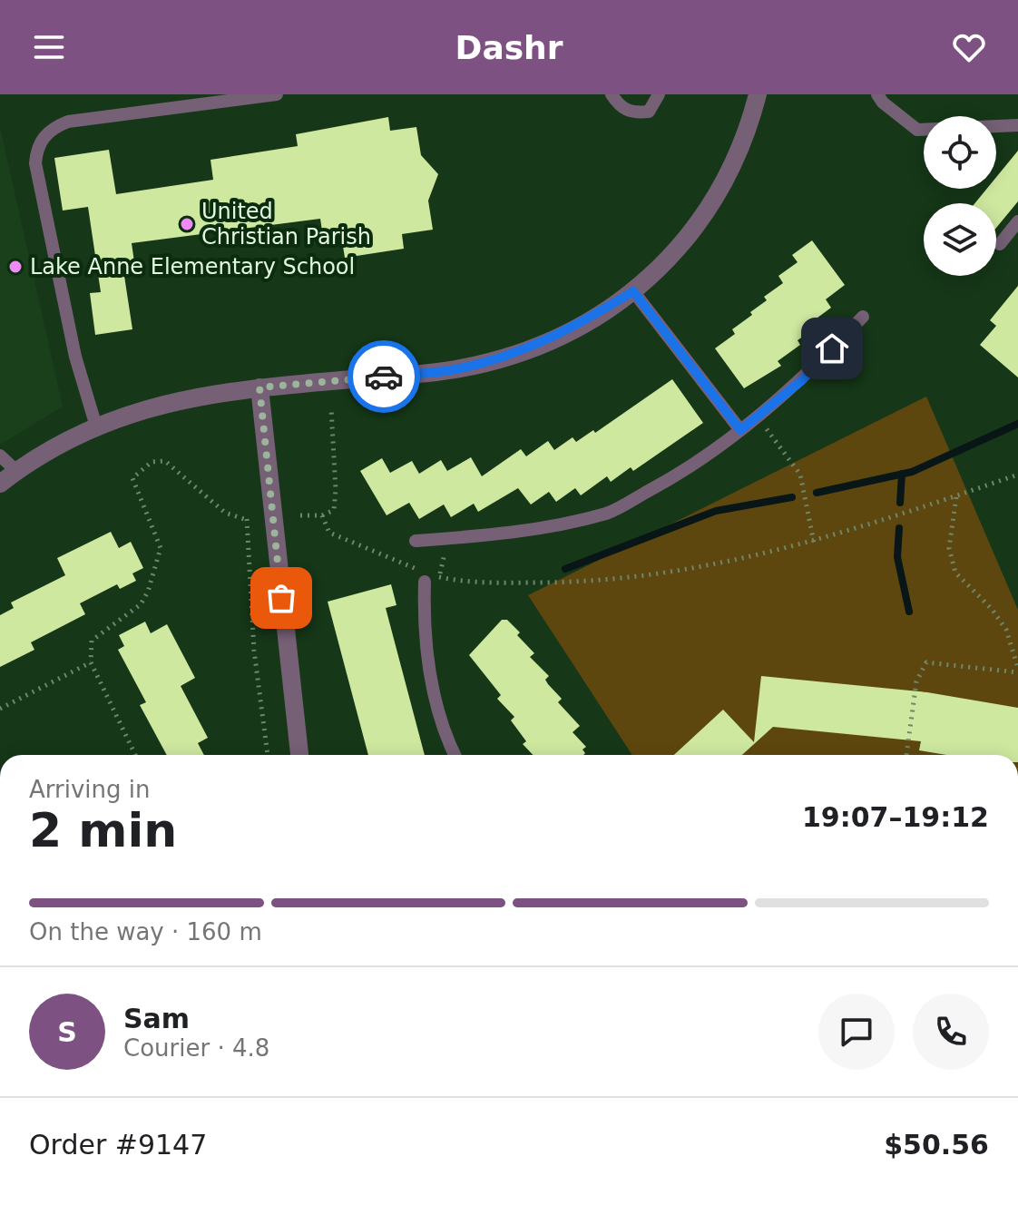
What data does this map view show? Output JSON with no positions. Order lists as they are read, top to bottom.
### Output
{
  "places": ["United Christian Parish", "Lake Anne Elementary School"],
  "page": {
    "header": "Dashr",
    "heading": ["2 min", "Arriving in", "19:07–19:12"],
    "panel": [
      "Sam",
      "Courier · 4.8",
      "Order #9147",
      "$50.56"
    ],
    "bar": "On the way · 160 m",
    "round": "S"
  }
}
